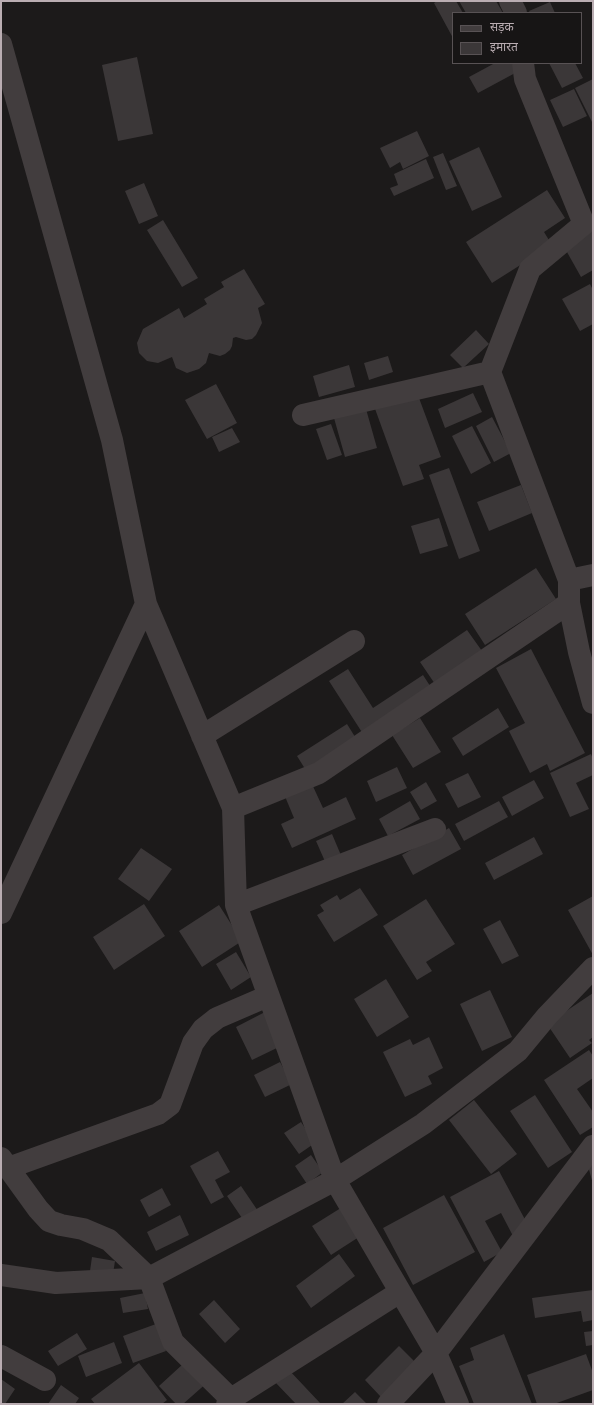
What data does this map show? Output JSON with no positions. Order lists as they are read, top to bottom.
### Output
{
  "legend": ["सड़क", "इमारत"]
}
